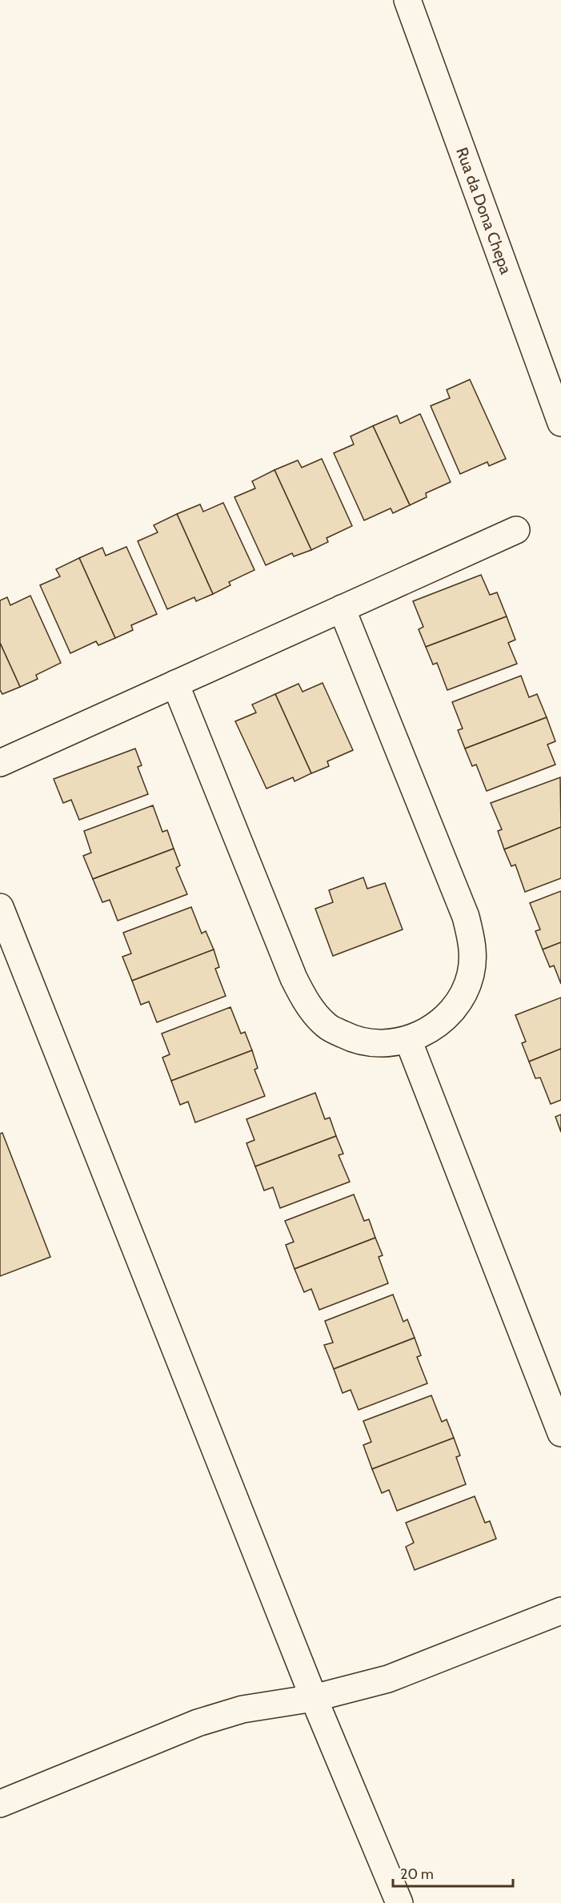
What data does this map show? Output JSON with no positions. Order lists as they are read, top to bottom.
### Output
{
  "streets": {
    "street": ["Rua da Dona Chepa"]
  },
  "scale_bar": "20 m"
}
